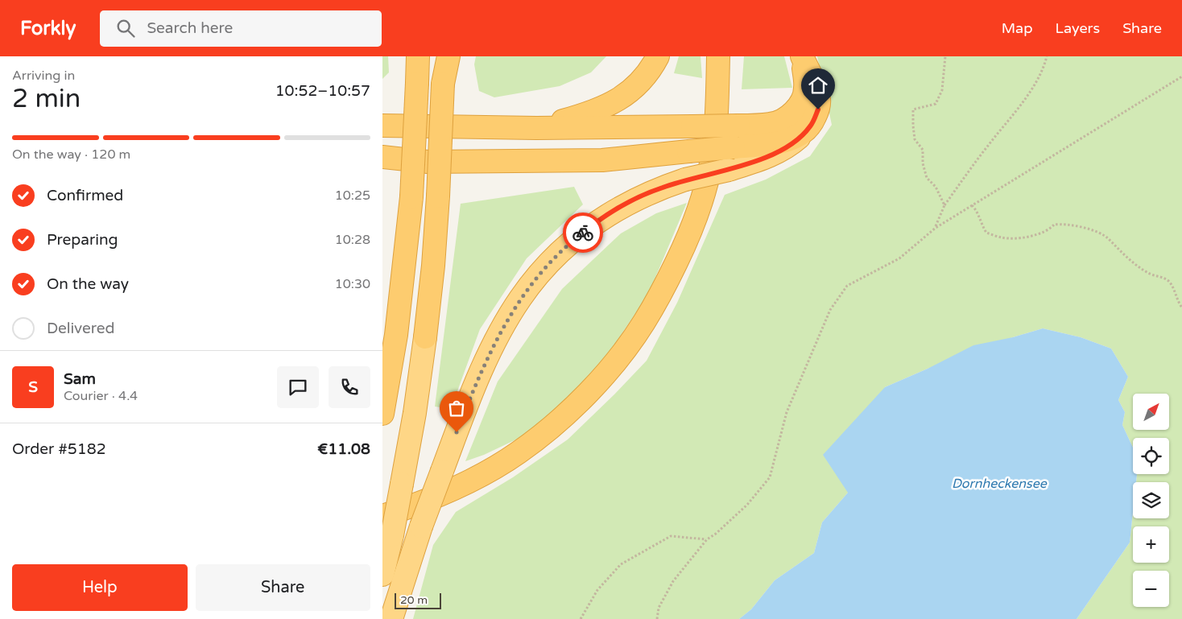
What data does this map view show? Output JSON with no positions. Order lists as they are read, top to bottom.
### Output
{
  "water": ["Dornheckensee"],
  "scale_bar": "20 m",
  "north": "top right",
  "page": {
    "header": "Forkly",
    "search": "Search here",
    "nav": ["Map", "Layers", "Share"],
    "heading": ["2 min", "Arriving in", "10:52–10:57"],
    "panel": [
      "Sam",
      "Courier · 4.4",
      "Order #5182",
      "€11.08"
    ],
    "bar": "On the way · 120 m",
    "list": [
      ["Confirmed", "10:25"],
      ["Preparing", "10:28"],
      ["On the way", "10:30"],
      "Delivered"
    ],
    "round": "S",
    "map_buttons": ["+", "−"],
    "buttons": ["Help", "Share"],
    "scale": "20 m"
  }
}
